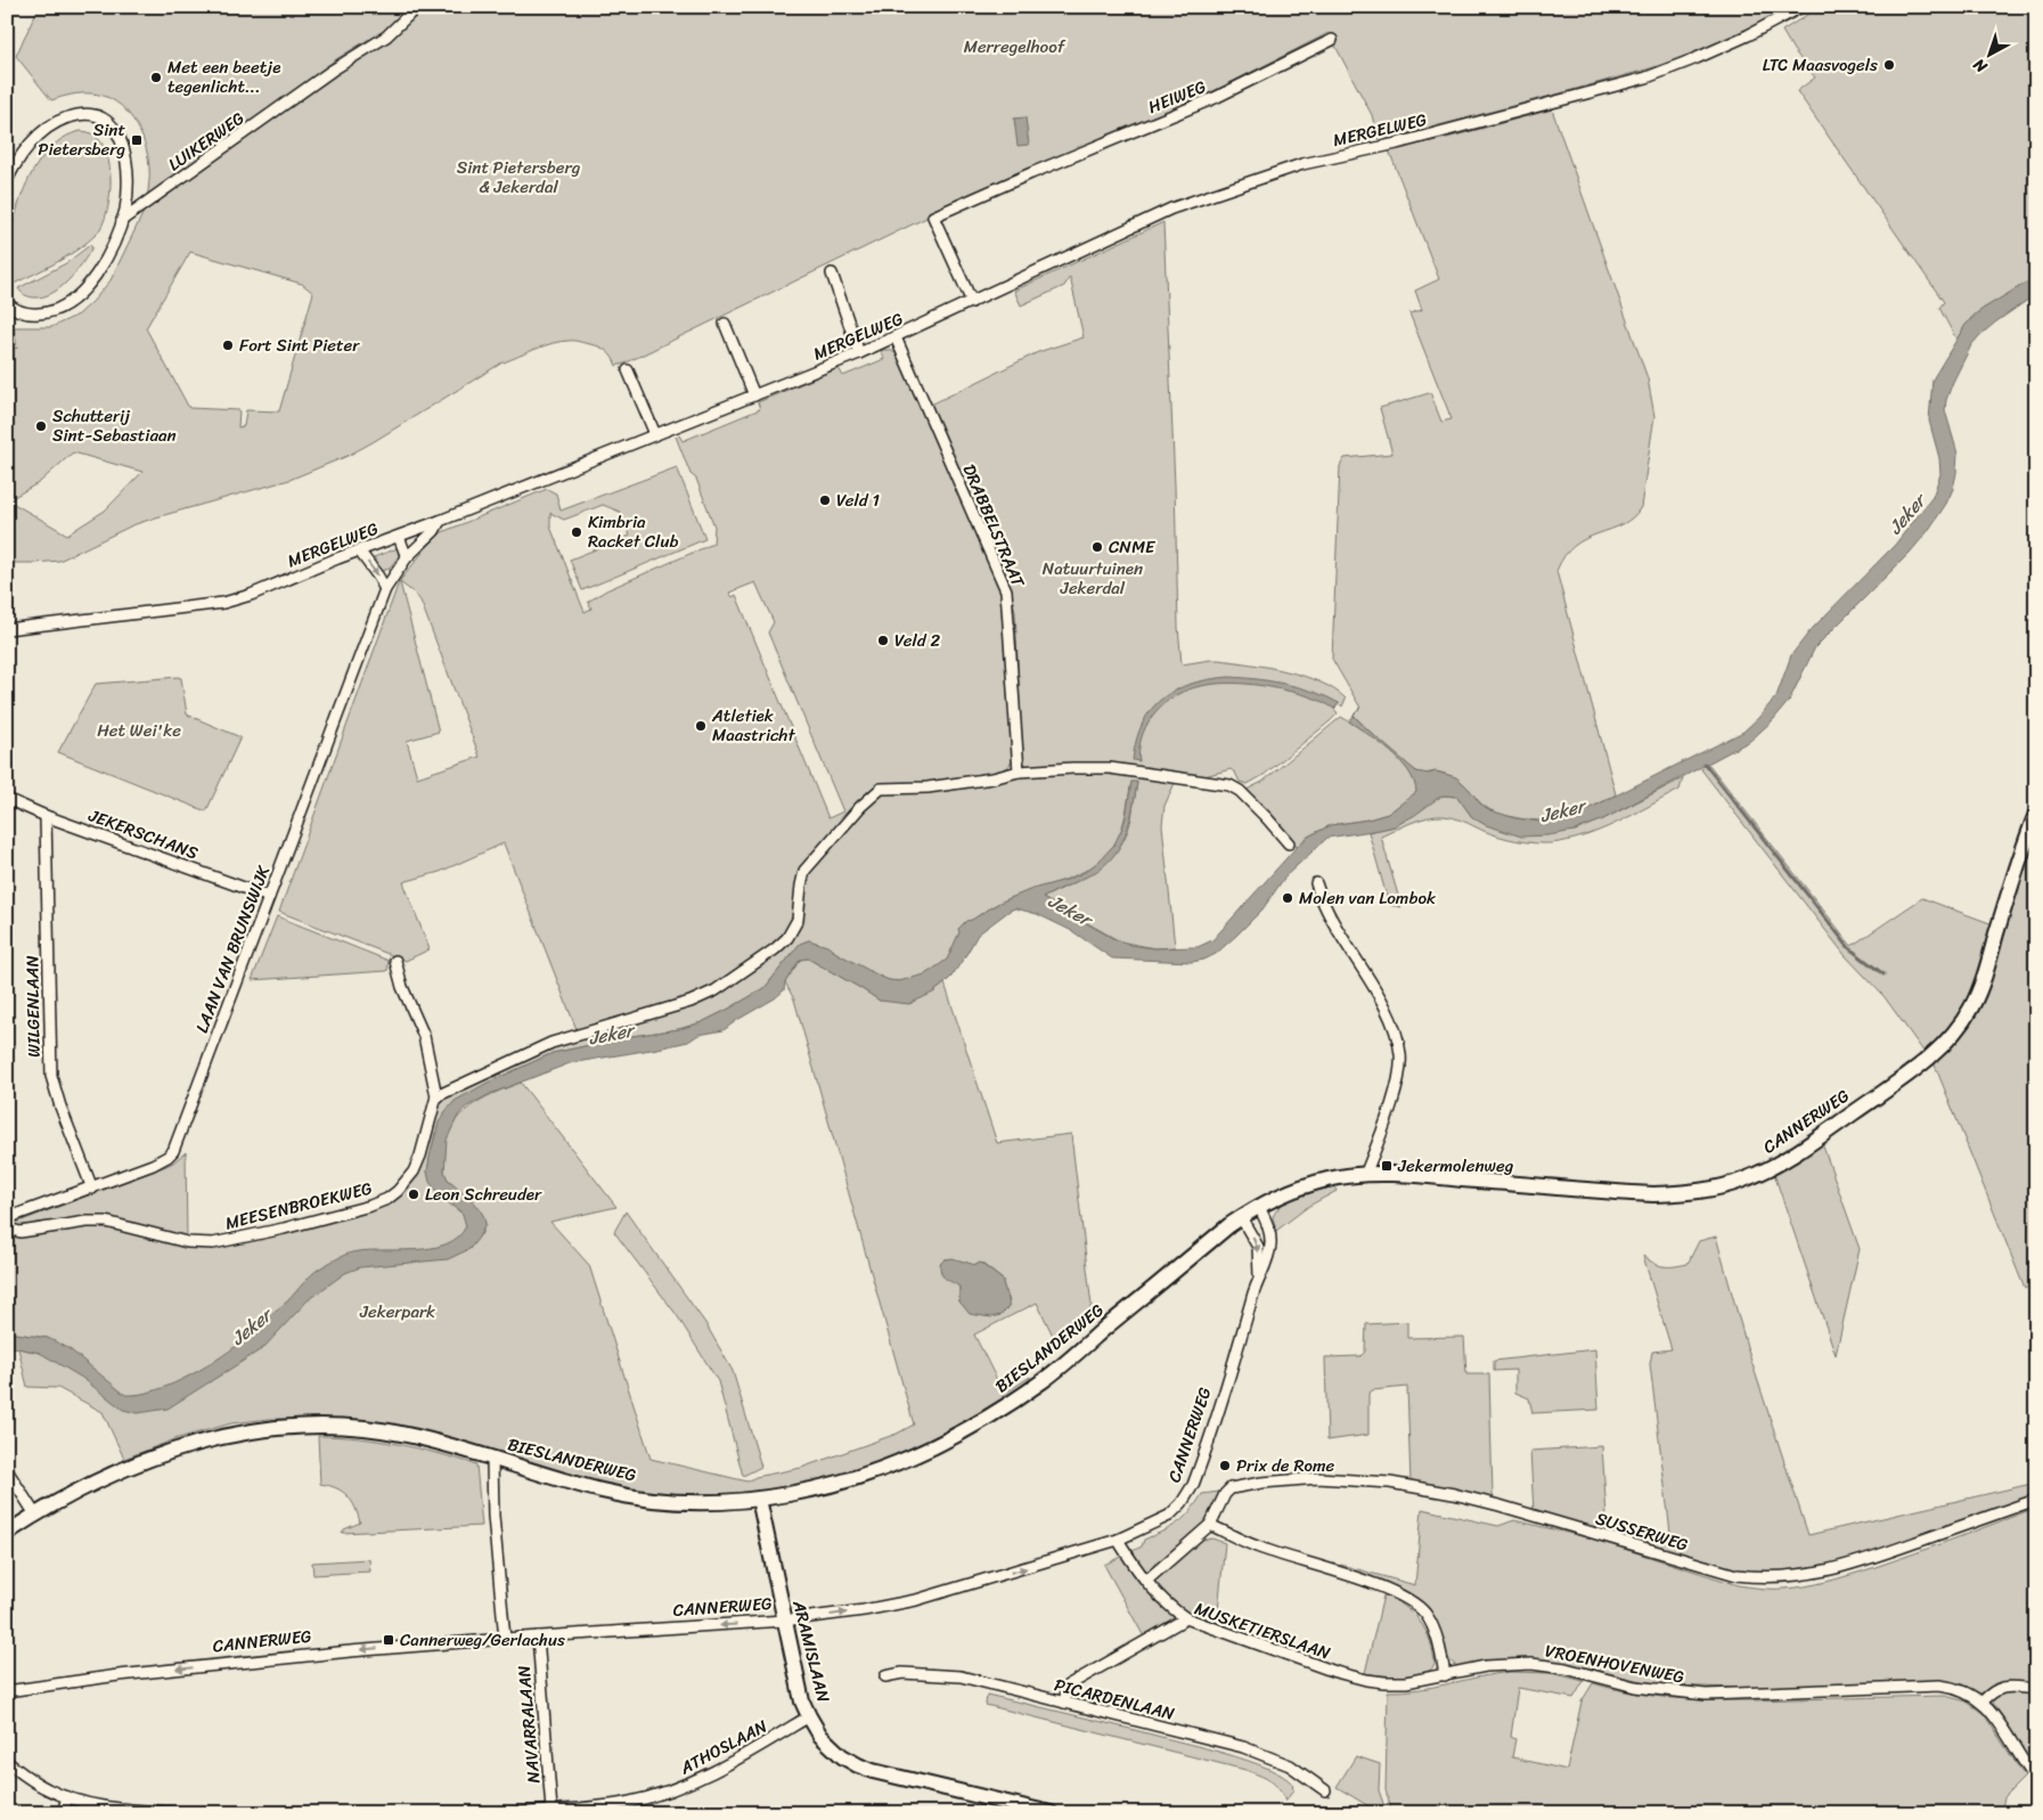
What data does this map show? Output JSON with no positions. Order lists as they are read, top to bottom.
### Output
{
  "streets": {
    "main road": ["CANNERWEG", "BIESLANDERWEG", "ARAMISLAAN"],
    "street": [
      "HEIWEG",
      "MERGELWEG",
      "LUIKERWEG",
      "DRABBELSTRAAT",
      "JEKERSCHANS",
      "LAAN VAN BRUNSWIJK",
      "WILGENLAAN",
      "MEESENBROEKWEG",
      "SUSSERWEG",
      "MUSKETIERSLAAN",
      "VROENHOVENWEG",
      "PICARDENLAAN",
      "NAVARRALAAN",
      "ATHOSLAAN"
    ]
  },
  "crossings": [
    ["HEIWEG", "MERGELWEG"],
    ["MERGELWEG", "DRABBELSTRAAT"],
    ["MERGELWEG", "LAAN VAN BRUNSWIJK"],
    ["JEKERSCHANS", "LAAN VAN BRUNSWIJK"],
    ["JEKERSCHANS", "WILGENLAAN"],
    ["LAAN VAN BRUNSWIJK", "WILGENLAAN"],
    ["CANNERWEG", "BIESLANDERWEG"],
    ["CANNERWEG", "ARAMISLAAN"],
    ["CANNERWEG", "NAVARRALAAN"],
    ["BIESLANDERWEG", "ARAMISLAAN"],
    ["MUSKETIERSLAAN", "VROENHOVENWEG"],
    ["MUSKETIERSLAAN", "PICARDENLAAN"],
    ["ARAMISLAAN", "ATHOSLAAN"],
    ["NAVARRALAAN", "ATHOSLAAN"]
  ],
  "water": ["Jeker"],
  "parks": [
    "Merregelhoof",
    "Sint Pietersberg & Jekerdal",
    "Natuurtuinen Jekerdal",
    "Het Wei'ke",
    "Jekerpark"
  ],
  "places": {
    "other": [
      "LTC Maasvogels",
      "Met een beetje tegenlicht...",
      "Fort Sint Pieter",
      "Schutterij Sint-Sebastiaan",
      "Veld 1",
      "Kimbria Racket Club",
      "CNME",
      "Veld 2",
      "Atletiek Maastricht",
      "Molen van Lombok",
      "Leon Schreuder",
      "Prix de Rome"
    ],
    "transit": ["Sint Pietersberg", "Jekermolenweg", "Cannerweg/Gerlachus"]
  },
  "north": "bottom left"
}
